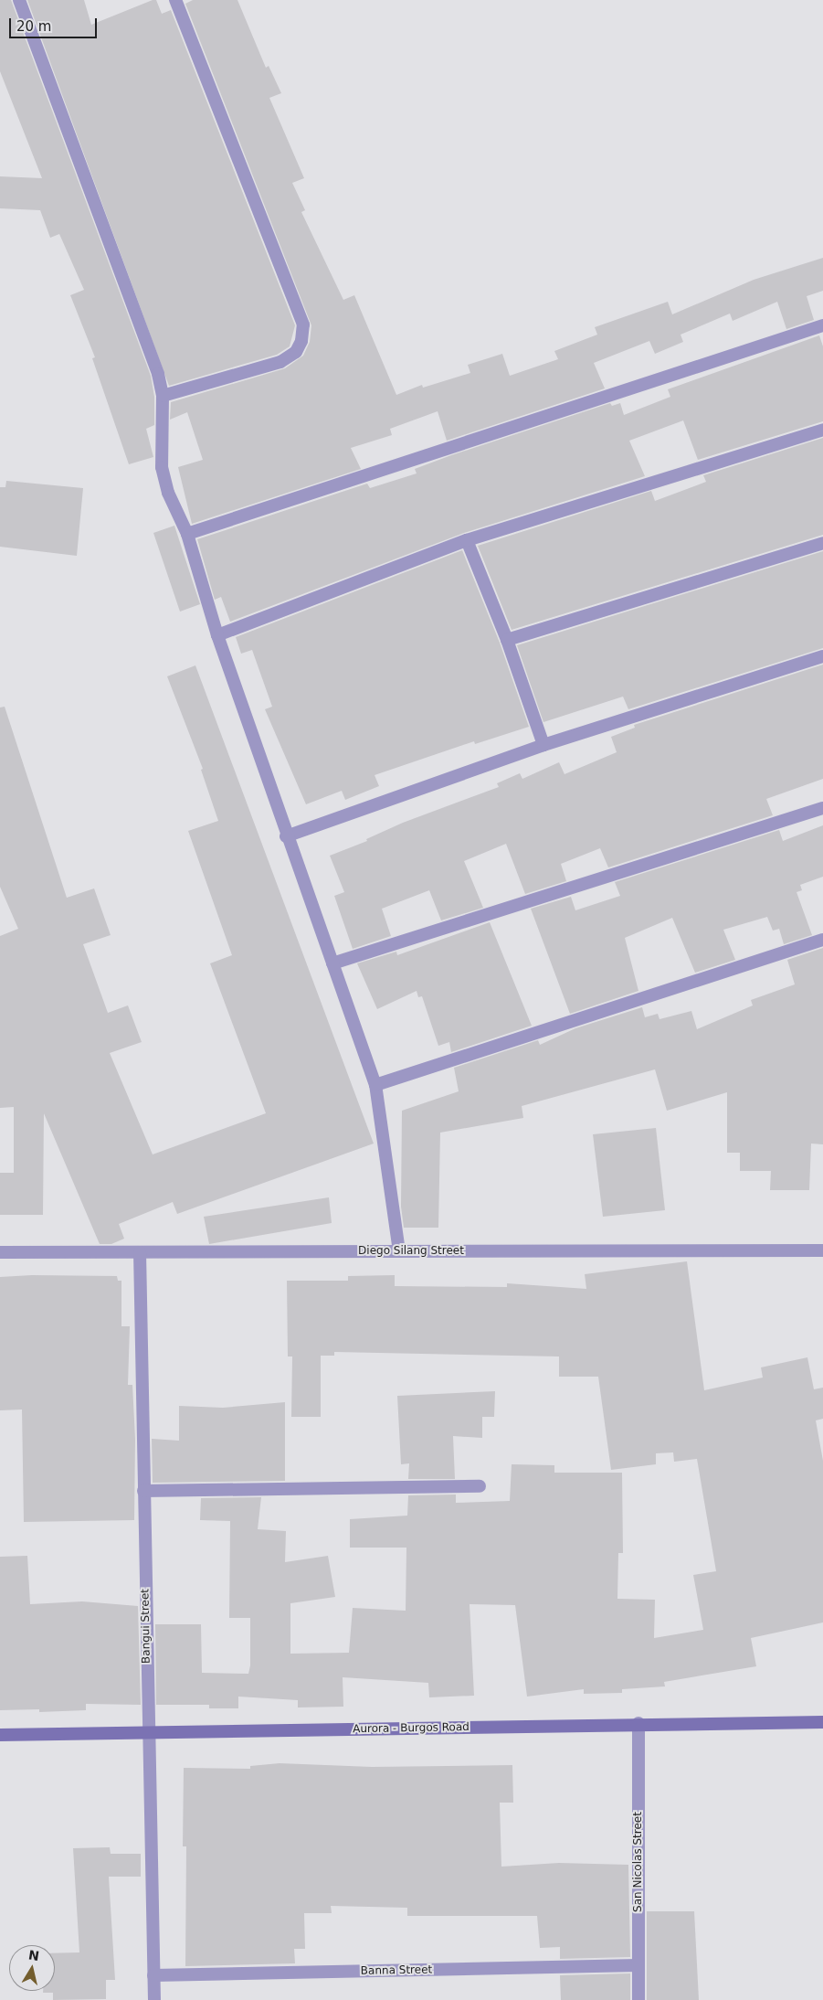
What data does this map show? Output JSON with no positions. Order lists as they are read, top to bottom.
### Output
{
  "streets": {
    "main road": ["Aurora - Burgos Road"],
    "street": [
      "Diego Silang Street",
      "Bangui Street",
      "San Nicolas Street",
      "Banna Street"
    ]
  },
  "crossings": [
    ["Diego Silang Street", "Bangui Street"],
    ["Bangui Street", "Aurora - Burgos Road"],
    ["Bangui Street", "Banna Street"],
    ["Aurora - Burgos Road", "San Nicolas Street"],
    ["San Nicolas Street", "Banna Street"]
  ],
  "scale_bar": "20 m",
  "north": "top"
}
